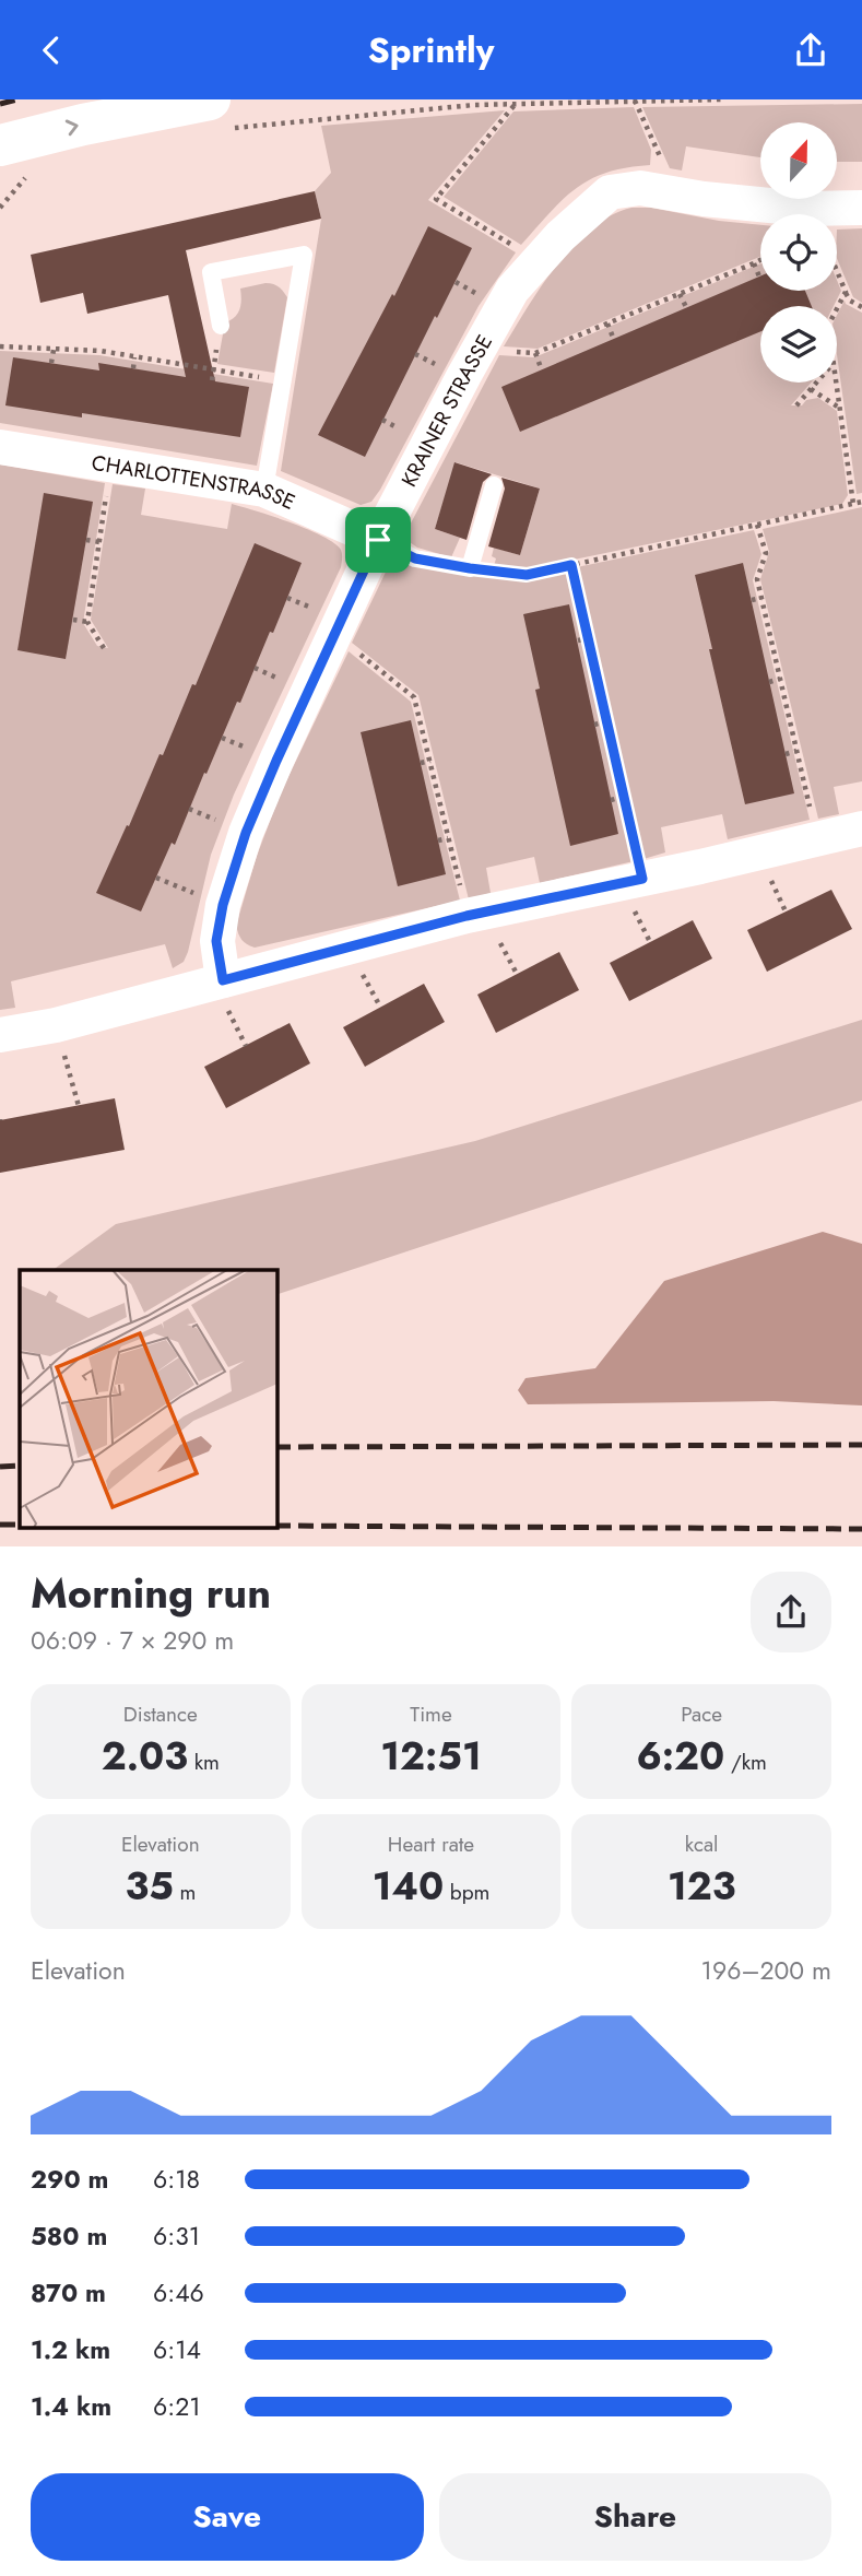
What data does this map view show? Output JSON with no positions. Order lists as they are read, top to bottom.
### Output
{
  "streets": {
    "street": ["KRAINER STRASSE", "CHARLOTTENSTRASSE"]
  },
  "crossings": [
    ["KRAINER STRASSE", "CHARLOTTENSTRASSE"]
  ],
  "north": "top",
  "page": {
    "header": "Sprintly",
    "heading": ["Morning run", "06:09 · 7 × 290 m"],
    "stats": [
      ["Distance", "2.03 km"],
      ["Time", "12:51"],
      ["Pace", "6:20 /km"],
      ["Elevation", "35 m"],
      ["Heart rate", "140 bpm"],
      ["kcal", "123"]
    ],
    "chart": ["Elevation", "196–200 m"],
    "list": [
      {
        "name": "290 m",
        "note": "6:18"
      },
      {
        "name": "580 m",
        "note": "6:31"
      },
      {
        "name": "870 m",
        "note": "6:46"
      },
      {
        "name": "1.2 km",
        "note": "6:14"
      },
      {
        "name": "1.4 km",
        "note": "6:21"
      }
    ],
    "buttons": ["Save", "Share"]
  }
}
